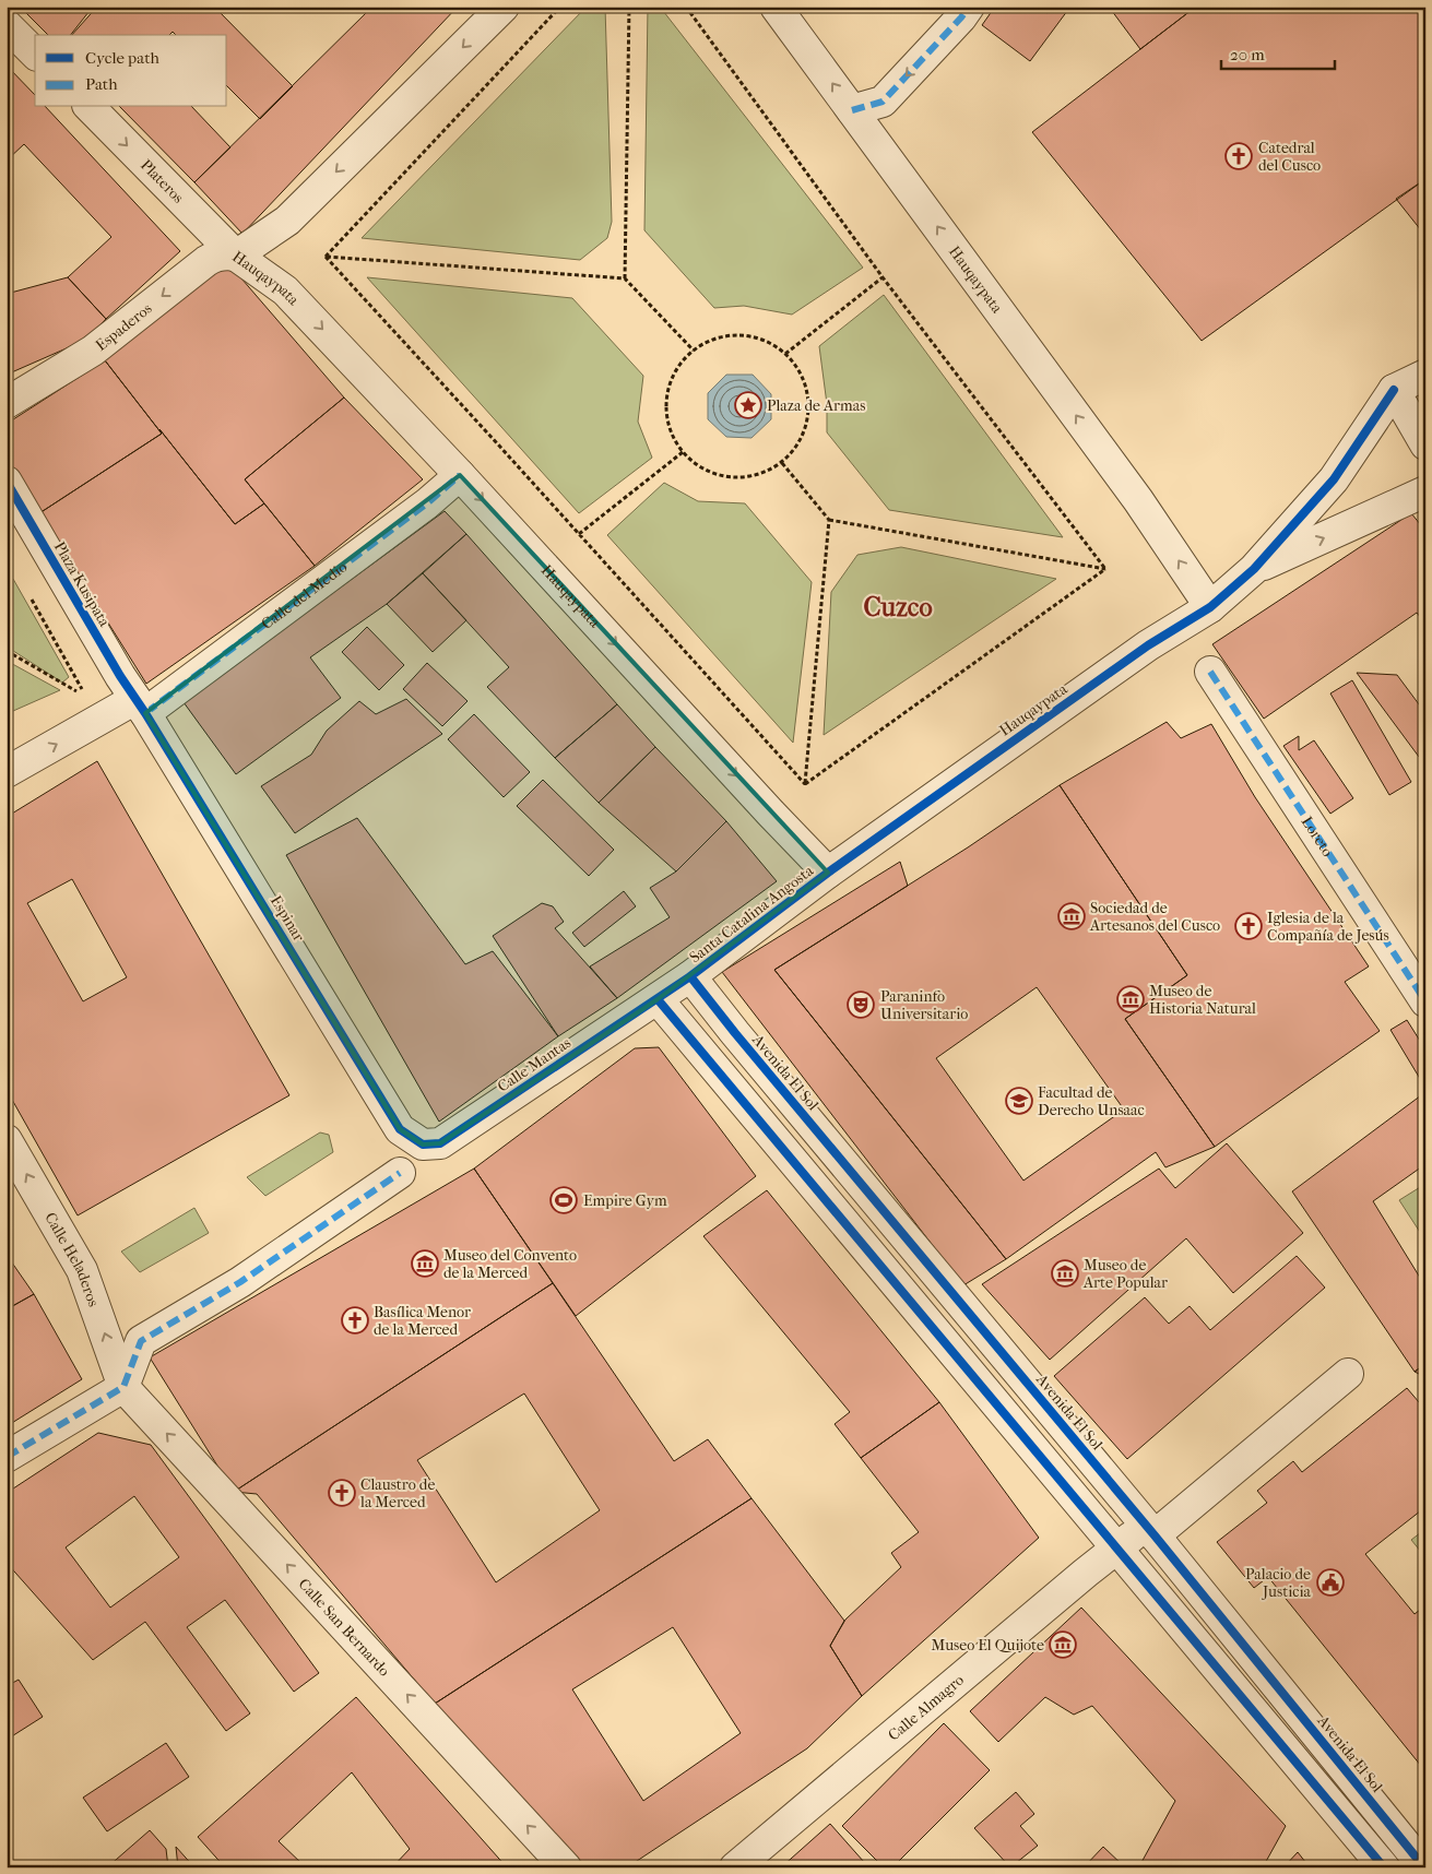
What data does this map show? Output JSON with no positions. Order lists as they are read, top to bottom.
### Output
{
  "streets": {
    "street": [
      "Plateros",
      "Hauqaypata",
      "Espaderos",
      "Plaza Kusipata",
      "Calle del Medio",
      "Loreto",
      "Santa Catalina Angosta",
      "Espinar",
      "Calle Mantas",
      "Avenida El Sol",
      "Calle Heladeros",
      "Calle San Bernardo",
      "Calle Almagro"
    ]
  },
  "crossings": [
    ["Plateros", "Hauqaypata"],
    ["Plateros", "Espaderos"],
    ["Hauqaypata", "Espaderos"],
    ["Hauqaypata", "Calle del Medio"],
    ["Hauqaypata", "Santa Catalina Angosta"],
    ["Plaza Kusipata", "Calle del Medio"],
    ["Plaza Kusipata", "Espinar"],
    ["Calle del Medio", "Espinar"],
    ["Santa Catalina Angosta", "Calle Mantas"],
    ["Santa Catalina Angosta", "Avenida El Sol"],
    ["Espinar", "Calle Mantas"],
    ["Avenida El Sol", "Calle Almagro"],
    ["Calle Heladeros", "Calle San Bernardo"]
  ],
  "one_way": [
    "Plateros",
    "Espaderos",
    "Calle Heladeros",
    "Calle San Bernardo"
  ],
  "districts": ["Cuzco"],
  "places": {
    "church": [
      "Catedral del Cusco",
      "Iglesia de la Compañía de Jesús",
      "Basílica Menor de la Merced",
      "Claustro de la Merced"
    ],
    "place": ["Plaza de Armas"],
    "museum": [
      "Sociedad de Artesanos del Cusco",
      "Museo de Historia Natural",
      "Museo del Convento de la Merced",
      "Museo de Arte Popular",
      "Museo El Quijote"
    ],
    "theatre": ["Paraninfo Universitario"],
    "school or university": ["Facultad de Derecho Unsaac"],
    "sports": ["Empire Gym"],
    "public building": ["Palacio de Justicia"]
  },
  "legend": ["Cycle path", "Path"],
  "scale_bar": "20 m"
}
